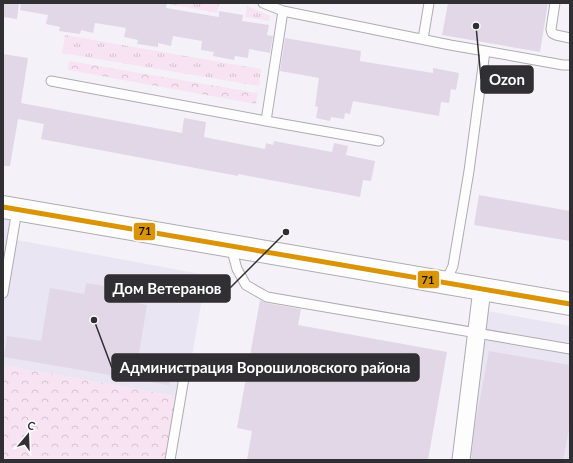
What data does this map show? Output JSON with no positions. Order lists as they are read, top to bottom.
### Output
{
  "places": ["Ozon", "Дом Ветеранов", "Администрация Ворошиловского района"],
  "lines": ["transit line 71"],
  "north": "top"
}
